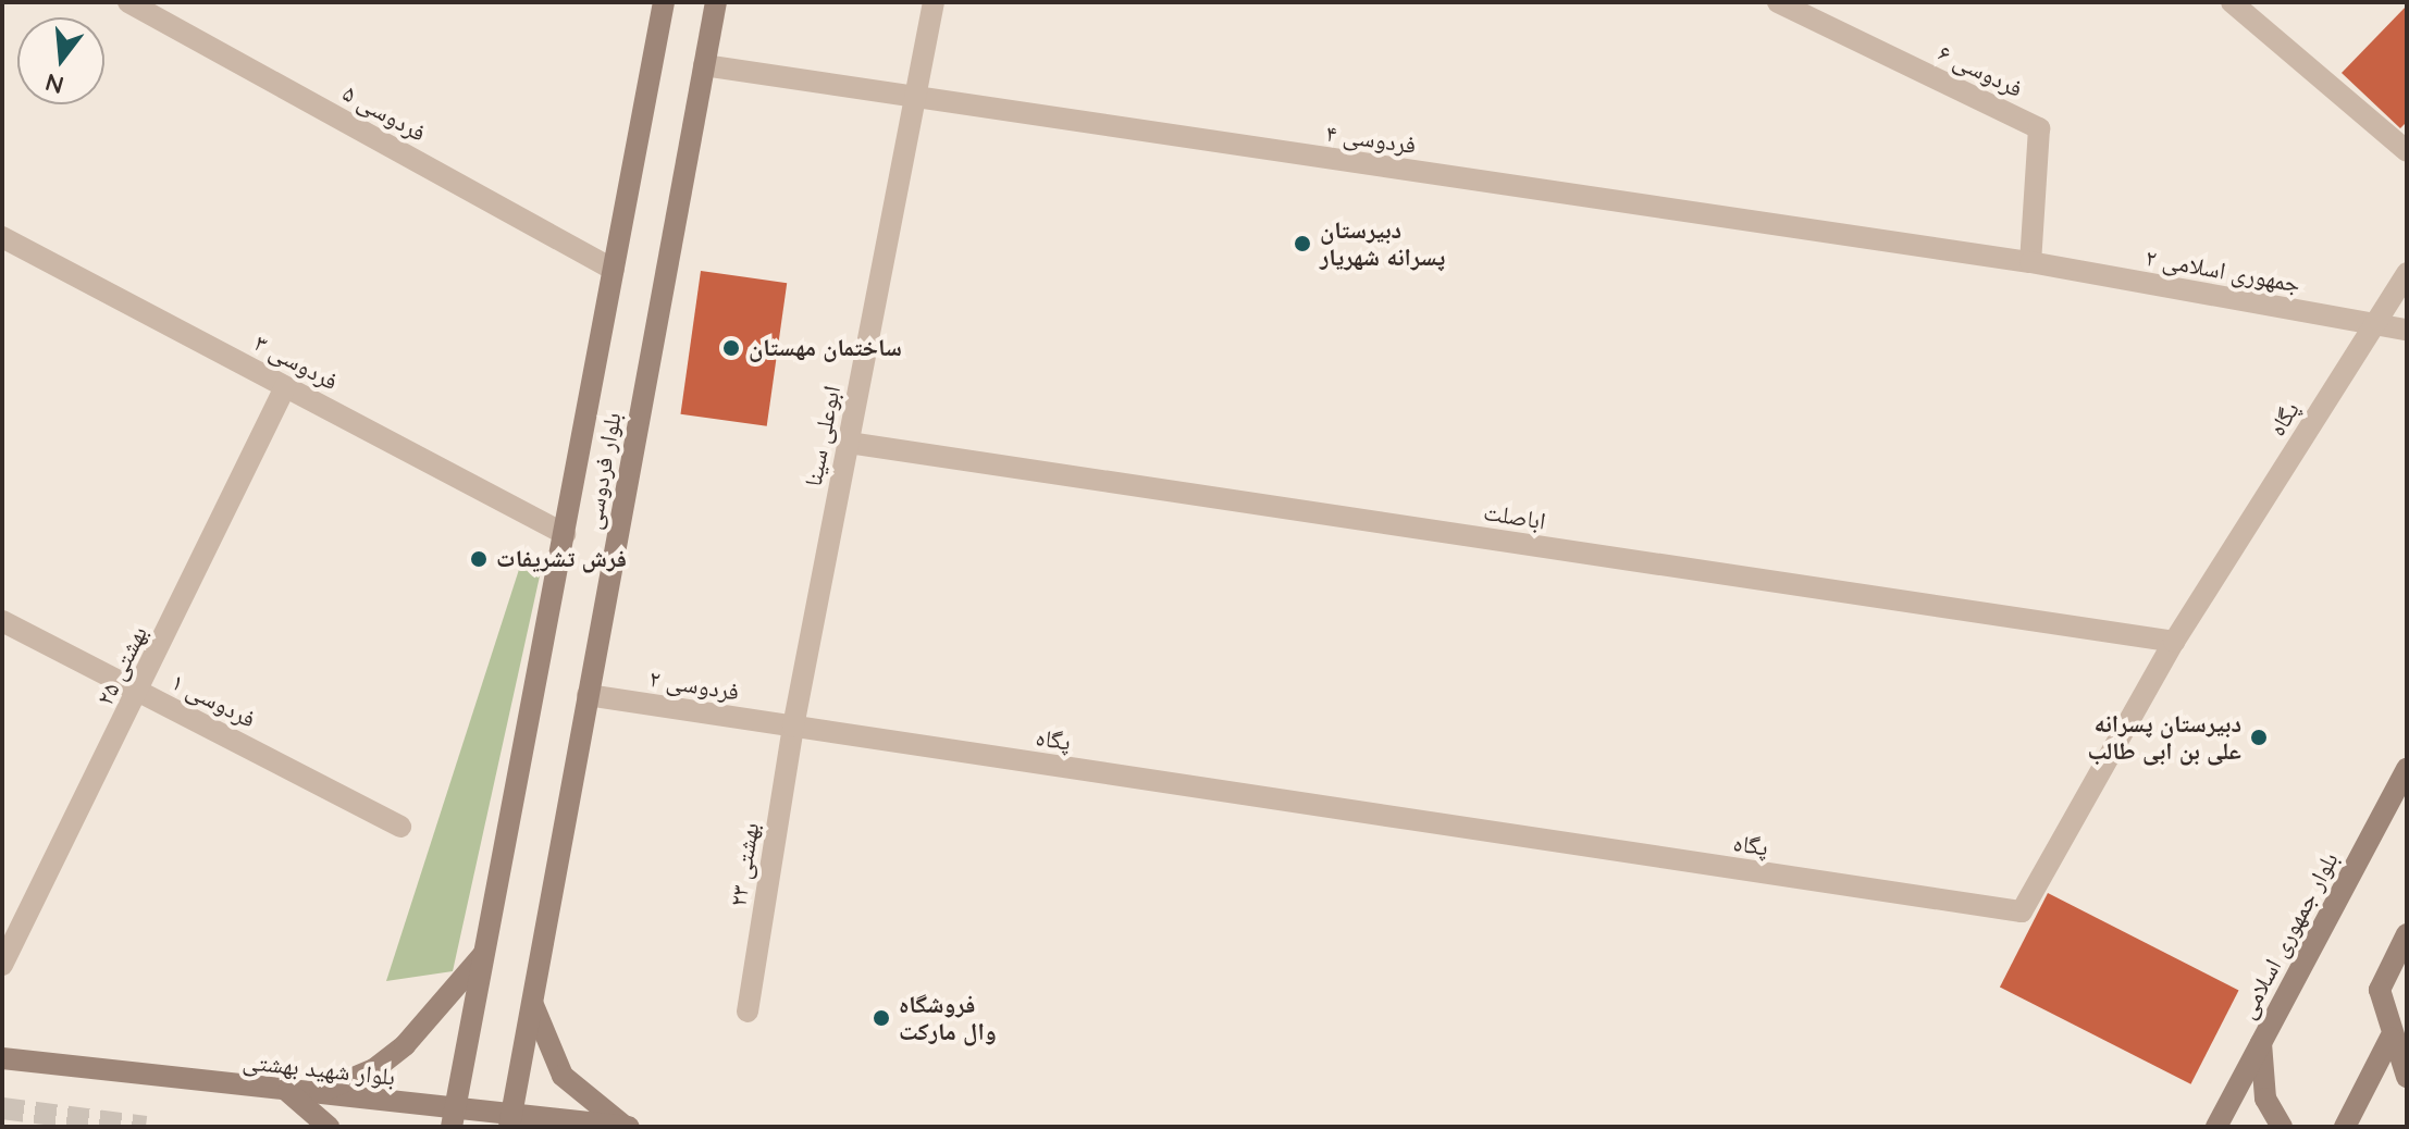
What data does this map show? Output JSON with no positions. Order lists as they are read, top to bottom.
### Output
{
  "streets": {
    "main road": ["بلوار فردوسی", "بلوار جمهوری اسلامی", "بلوار شهید بهشتی"],
    "street": [
      "فردوسی ۶",
      "فردوسی ۵",
      "فردوسی ۴",
      "جمهوری اسلامی ۲",
      "فردوسی ۳",
      "پگاه",
      "ابوعلی سینا",
      "اباصلت",
      "بهشتی ۲۵",
      "فردوسی ۲",
      "فردوسی ۱",
      "بهشتی ۲۳"
    ]
  },
  "crossings": [
    ["فردوسی ۶", "فردوسی ۴"],
    ["فردوسی ۶", "جمهوری اسلامی ۲"],
    ["فردوسی ۵", "بلوار فردوسی"],
    ["فردوسی ۴", "جمهوری اسلامی ۲"],
    ["فردوسی ۴", "ابوعلی سینا"],
    ["فردوسی ۴", "بلوار فردوسی"],
    ["جمهوری اسلامی ۲", "پگاه"],
    ["فردوسی ۳", "بلوار فردوسی"],
    ["فردوسی ۳", "بهشتی ۲۵"],
    ["پگاه", "ابوعلی سینا"],
    ["پگاه", "اباصلت"],
    ["پگاه", "فردوسی ۲"],
    ["پگاه", "بهشتی ۲۳"],
    ["ابوعلی سینا", "اباصلت"],
    ["ابوعلی سینا", "فردوسی ۲"],
    ["ابوعلی سینا", "بهشتی ۲۳"],
    ["بلوار فردوسی", "فردوسی ۲"],
    ["بلوار فردوسی", "بلوار شهید بهشتی"],
    ["بهشتی ۲۵", "فردوسی ۱"],
    ["فردوسی ۲", "بهشتی ۲۳"]
  ],
  "places": [
    "دبیرستان پسرانه شهریار",
    "ساختمان مهستان",
    "فرش تشریفات",
    "دبیرستان پسرانه علی بن ابی طالب",
    "فروشگاه وال مارکت"
  ],
  "north": "bottom"
}
